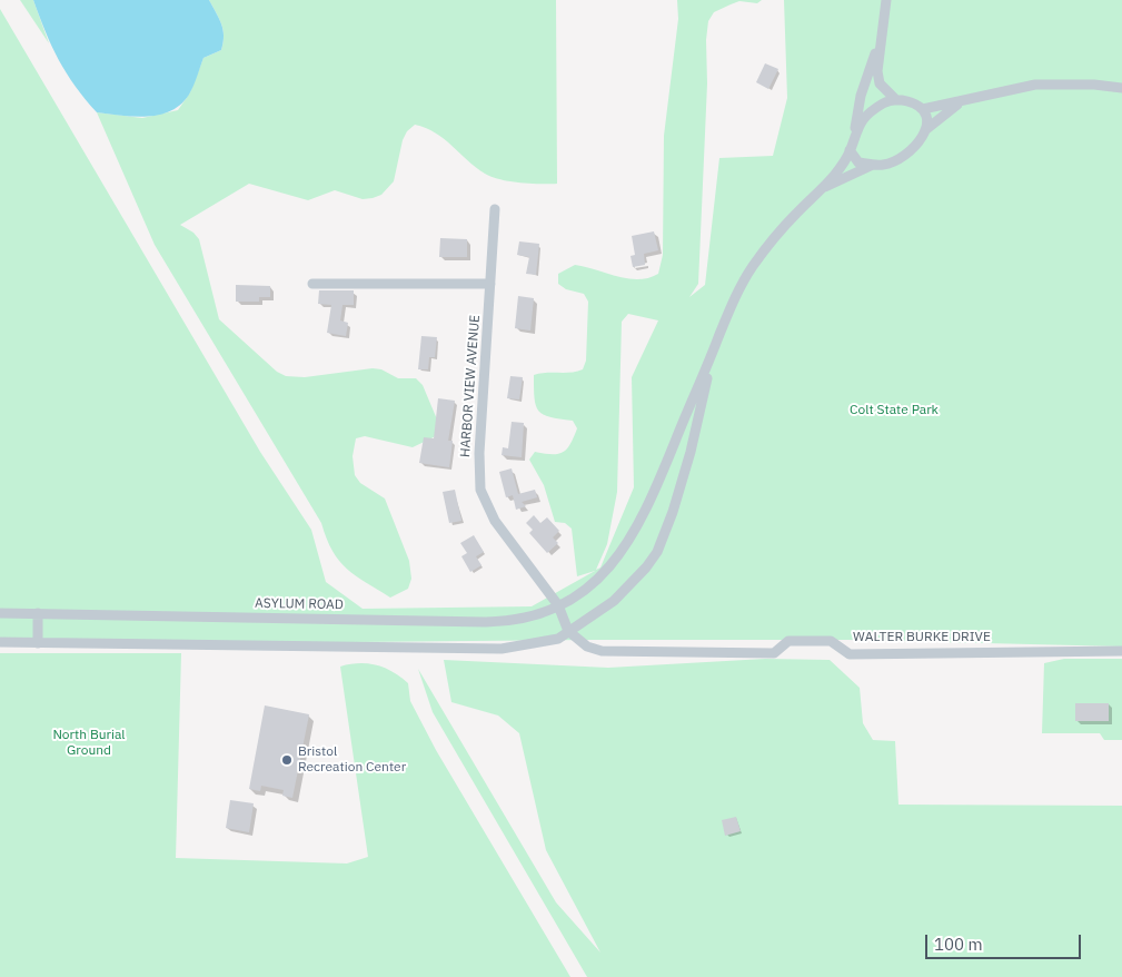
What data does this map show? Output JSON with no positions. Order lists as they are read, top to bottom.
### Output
{
  "streets": {
    "street": ["HARBOR VIEW AVENUE", "ASYLUM ROAD", "WALTER BURKE DRIVE"]
  },
  "crossings": [
    ["HARBOR VIEW AVENUE", "ASYLUM ROAD"],
    ["HARBOR VIEW AVENUE", "WALTER BURKE DRIVE"]
  ],
  "parks": ["Colt State Park", "North Burial Ground"],
  "places": ["Bristol Recreation Center"],
  "scale_bar": "100 m"
}
